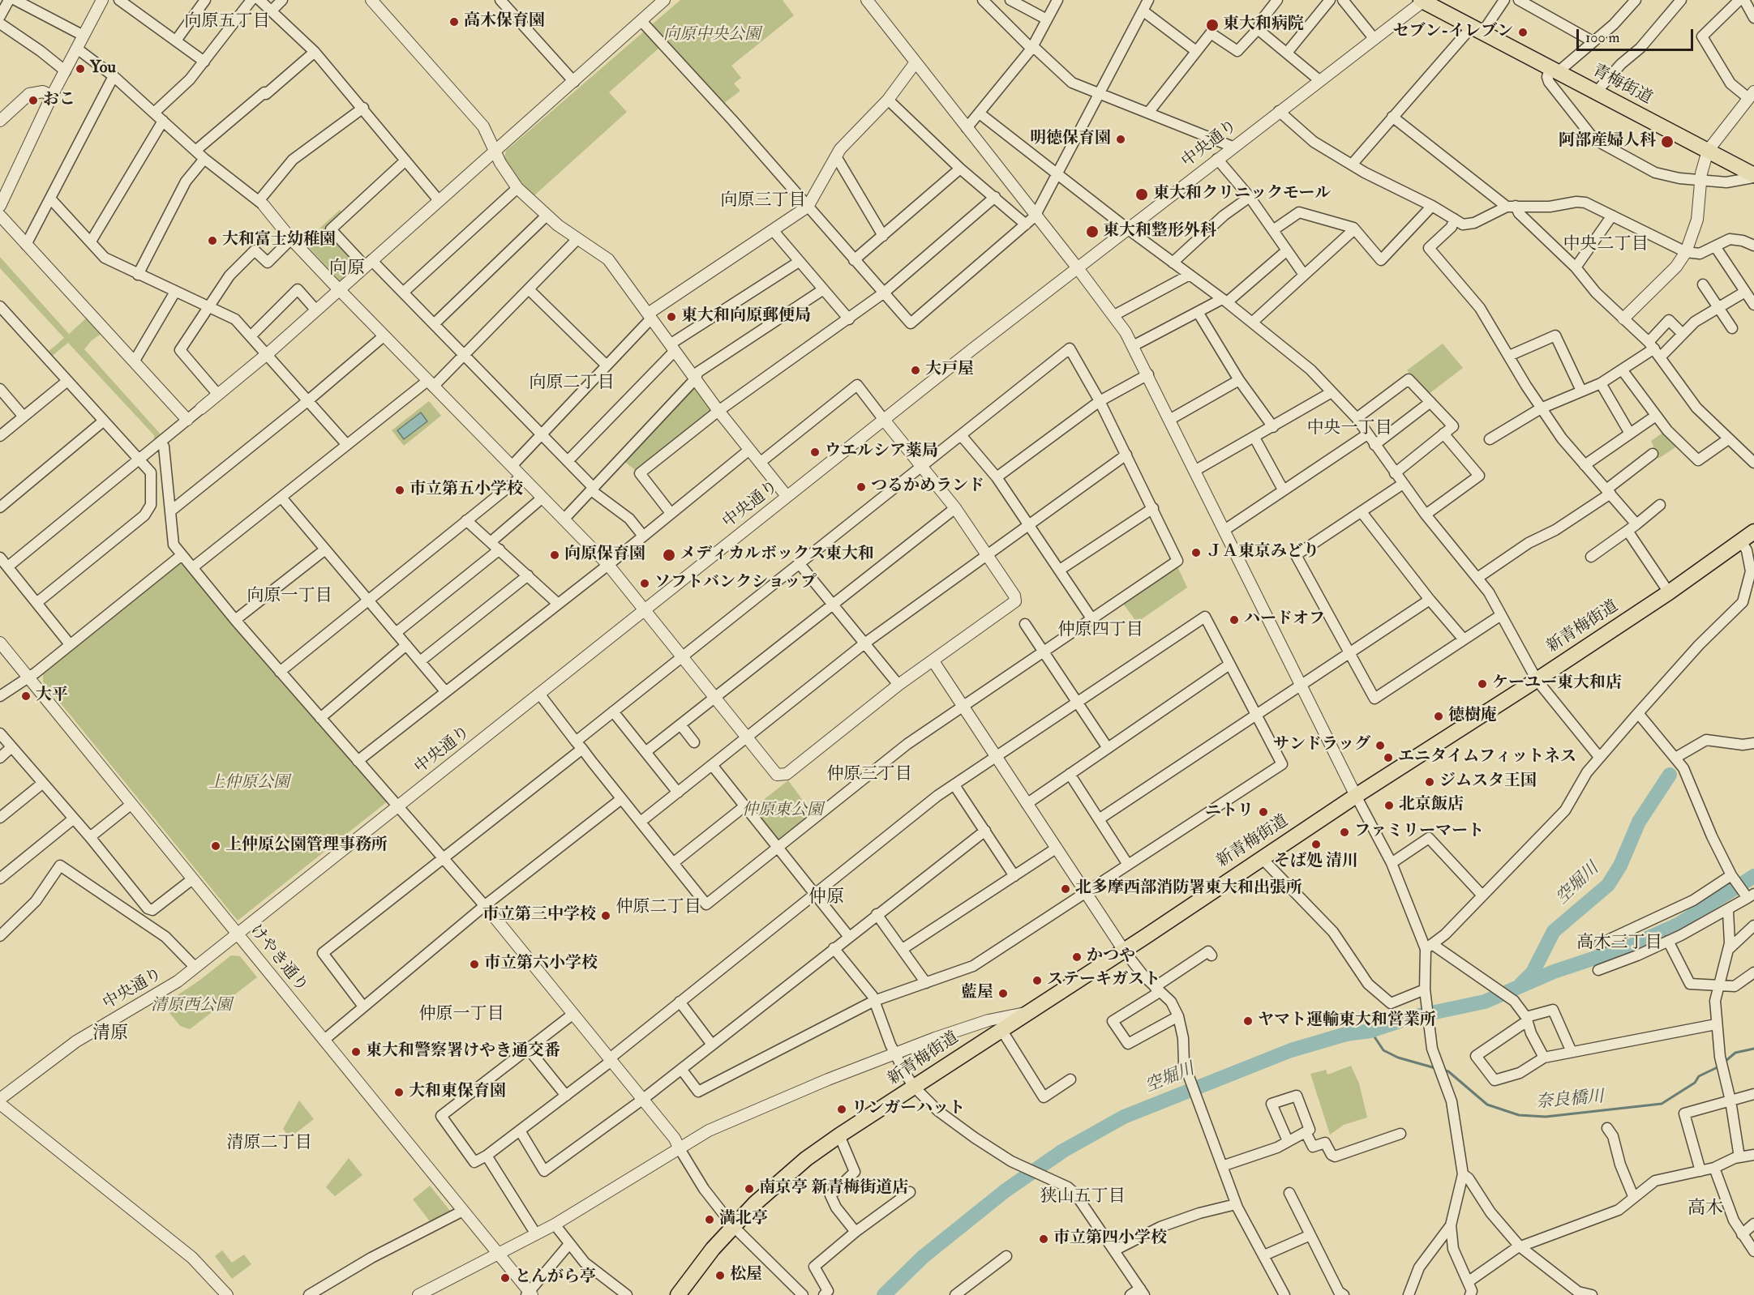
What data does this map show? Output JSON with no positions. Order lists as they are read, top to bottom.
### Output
{
  "streets": {
    "main road": ["青梅街道", "新青梅街道"],
    "street": ["中央通り", "けやき通り"]
  },
  "crossings": [
    ["青梅街道", "中央通り"],
    ["中央通り", "けやき通り"]
  ],
  "districts": [
    "向原五丁目",
    "向原三丁目",
    "中央二丁目",
    "向原",
    "向原二丁目",
    "中央一丁目",
    "向原一丁目",
    "仲原四丁目",
    "仲原三丁目",
    "仲原",
    "仲原二丁目",
    "高木三丁目",
    "仲原一丁目",
    "清原",
    "清原二丁目",
    "狭山五丁目",
    "高木"
  ],
  "water": ["空堀川", "奈良橋川"],
  "parks": [
    "向原中央公園",
    "上仲原公園",
    "仲原東公園",
    "清原西公園"
  ],
  "places": [
    "高木保育園",
    "東大和病院",
    "セブン-イレブン",
    "You",
    "おこ",
    "明徳保育園",
    "阿部産婦人科",
    "東大和クリニックモール",
    "東大和整形外科",
    "大和富士幼稚園",
    "東大和向原郵便局",
    "大戸屋",
    "ウエルシア薬局",
    "つるかめランド",
    "市立第五小学校",
    "ＪＡ東京みどり",
    "向原保育園",
    "メディカルボックス東大和",
    "ソフトバンクショップ",
    "ハードオフ",
    "ケーユー東大和店",
    "大平",
    "徳樹庵",
    "サンドラッグ",
    "エニタイムフィットネス",
    "ジムスタ王国",
    "北京飯店",
    "ニトリ",
    "ファミリーマート",
    "そば処 清川",
    "上仲原公園管理事務所",
    "北多摩西部消防署東大和出張所",
    "市立第三中学校",
    "かつや",
    "市立第六小学校",
    "ステーキガスト",
    "藍屋",
    "ヤマト運輸東大和営業所",
    "東大和警察署けやき通交番",
    "大和東保育園",
    "リンガーハット",
    "南京亭 新青梅街道店",
    "満北亭",
    "市立第四小学校",
    "松屋",
    "とんがら亭"
  ],
  "scale_bar": "100 m"
}
